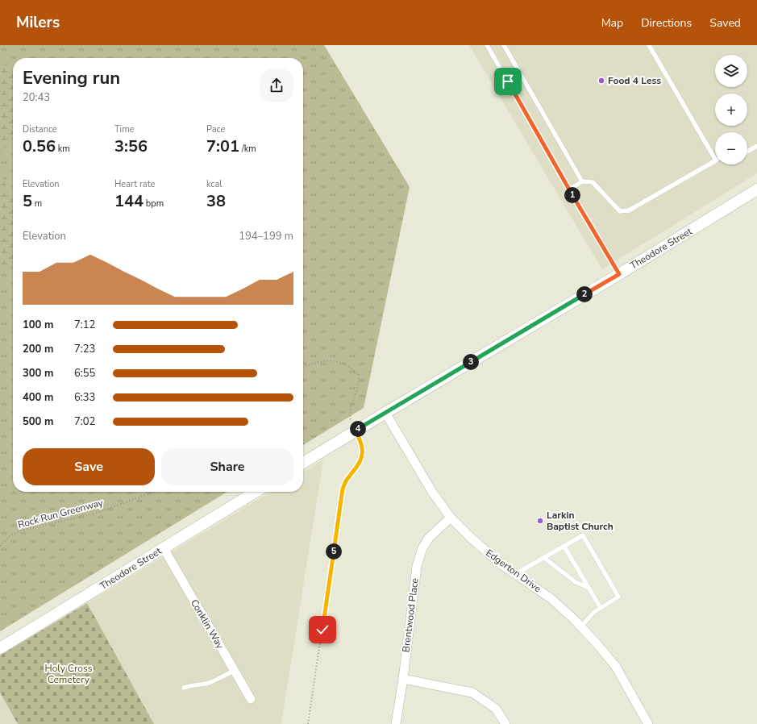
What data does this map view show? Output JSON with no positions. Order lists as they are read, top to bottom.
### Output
{
  "streets": {
    "street": [
      "Theodore Street",
      "Edgerton Drive",
      "Brentwood Place",
      "Conklin Way"
    ],
    "path": ["Rock Run Greenway"]
  },
  "crossings": [
    ["Theodore Street", "Edgerton Drive"],
    ["Theodore Street", "Conklin Way"],
    ["Edgerton Drive", "Brentwood Place"]
  ],
  "parks": ["Holy Cross Cemetery"],
  "places": ["Food 4 Less", "Larkin Baptist Church"],
  "page": {
    "header": "Milers",
    "nav": ["Map", "Directions", "Saved"],
    "map_buttons": ["+", "−"],
    "heading": ["Evening run", "20:43"],
    "stats": [
      ["Distance", "0.56 km"],
      ["Time", "3:56"],
      ["Pace", "7:01 /km"],
      ["Elevation", "5 m"],
      ["Heart rate", "144 bpm"],
      ["kcal", "38"]
    ],
    "pins": [
      "1",
      "2",
      "3",
      "4",
      "5"
    ],
    "chart": ["Elevation", "194–199 m"],
    "list": [
      {
        "name": "100 m",
        "note": "7:12"
      },
      {
        "name": "200 m",
        "note": "7:23"
      },
      {
        "name": "300 m",
        "note": "6:55"
      },
      {
        "name": "400 m",
        "note": "6:33"
      },
      {
        "name": "500 m",
        "note": "7:02"
      }
    ],
    "buttons": ["Save", "Share"]
  }
}
